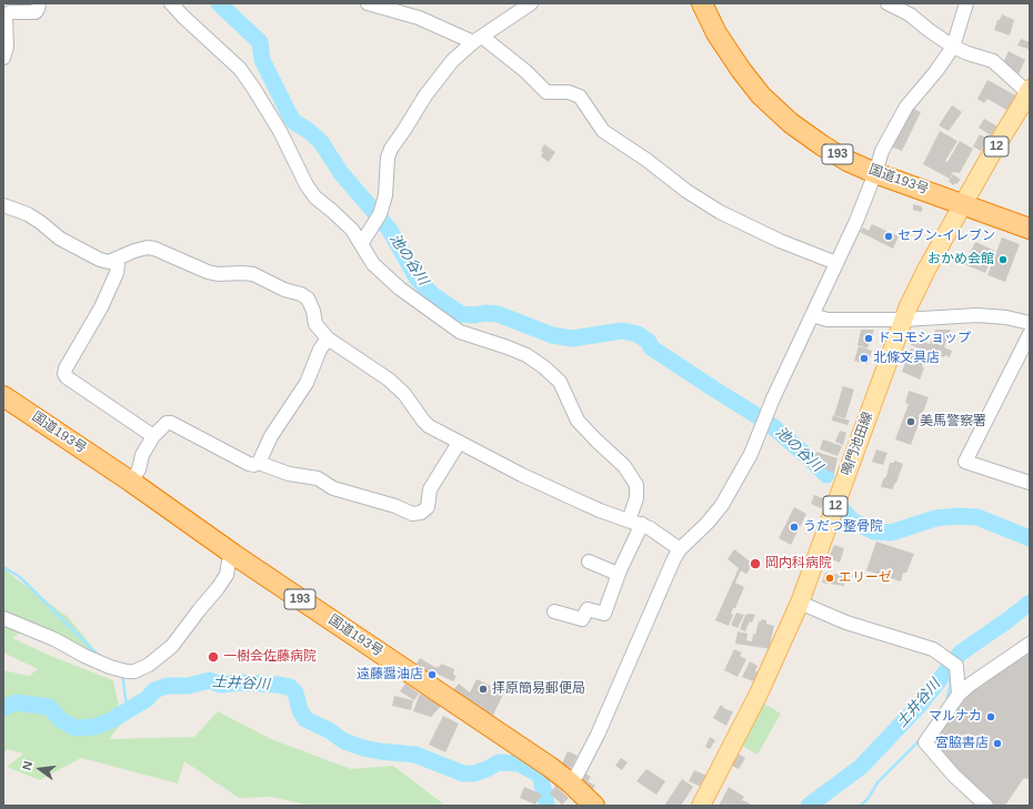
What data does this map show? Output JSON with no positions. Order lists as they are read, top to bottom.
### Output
{
  "streets": {
    "highway": ["193", "国道193号"],
    "main road": ["12", "鳴門池田線"]
  },
  "crossings": [
    ["国道193号", "鳴門池田線"]
  ],
  "water": ["池の谷川", "土井谷川"],
  "places": [
    "セブン-イレブン",
    "おかめ会館",
    "ドコモショップ",
    "北條文具店",
    "美馬警察署",
    "うだつ整骨院",
    "岡内科病院",
    "エリーゼ",
    "一樹会佐藤病院",
    "遠藤醤油店",
    "拝原簡易郵便局",
    "マルナカ",
    "宮脇書店"
  ],
  "north": "left"
}
